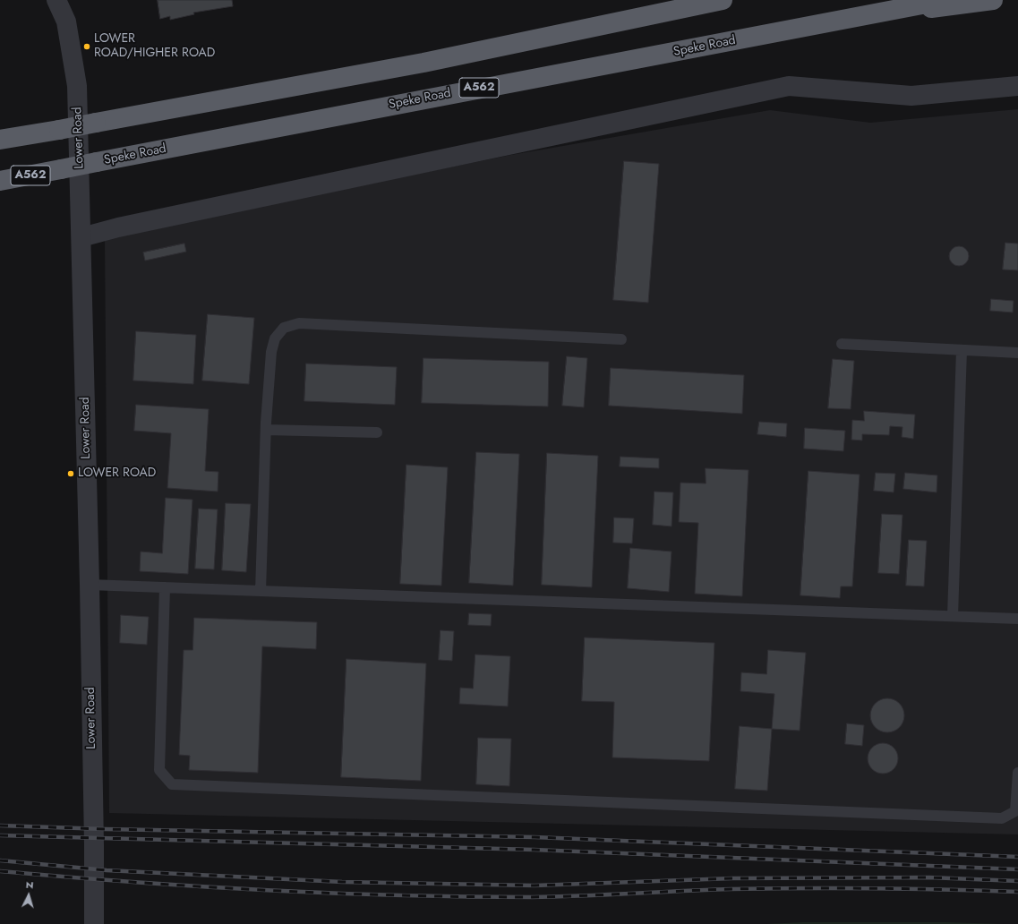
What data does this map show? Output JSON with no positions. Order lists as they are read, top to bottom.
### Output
{
  "streets": {
    "highway": ["Speke Road", "A562"],
    "street": ["Lower Road"]
  },
  "places": ["LOWER ROAD/HIGHER ROAD", "LOWER ROAD"],
  "north": "top"
}
